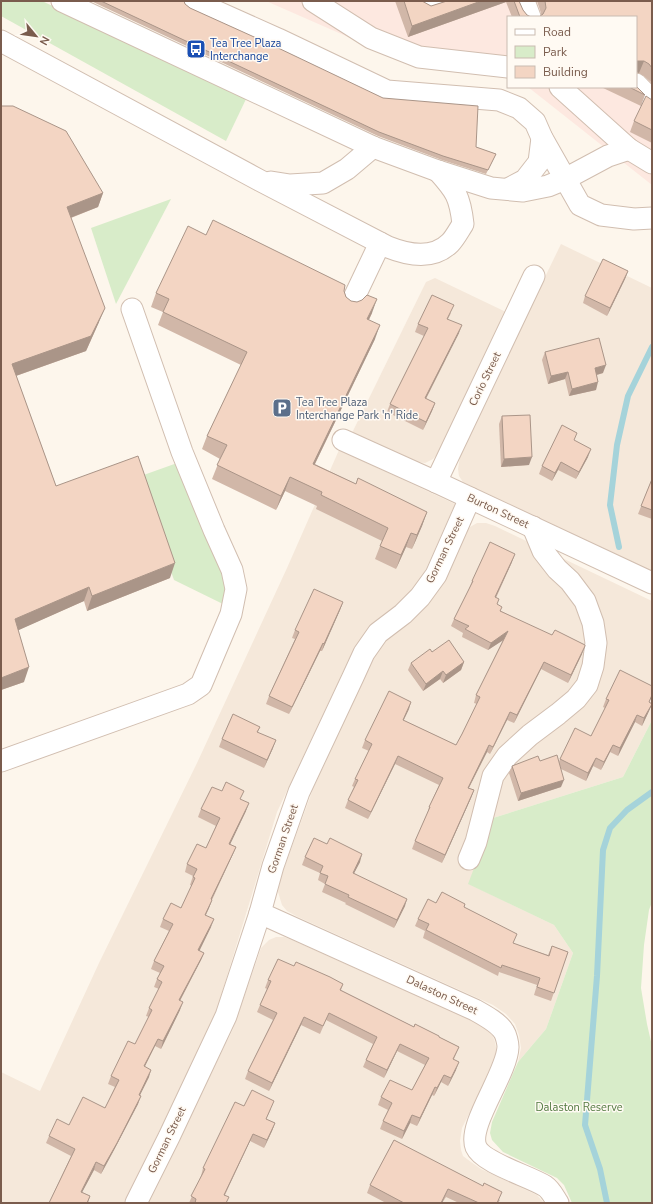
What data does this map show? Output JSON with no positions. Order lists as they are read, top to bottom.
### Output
{
  "streets": {
    "street": [
      "Corio Street",
      "Burton Street",
      "Gorman Street",
      "Dalaston Street"
    ]
  },
  "crossings": [
    ["Corio Street", "Burton Street"],
    ["Burton Street", "Gorman Street"],
    ["Gorman Street", "Dalaston Street"]
  ],
  "parks": ["Dalaston Reserve"],
  "places": {
    "bus stop": ["Tea Tree Plaza Interchange"],
    "parking": ["Tea Tree Plaza Interchange Park 'n' Ride"]
  },
  "legend": ["Road", "Park", "Building"],
  "north": "bottom right"
}
